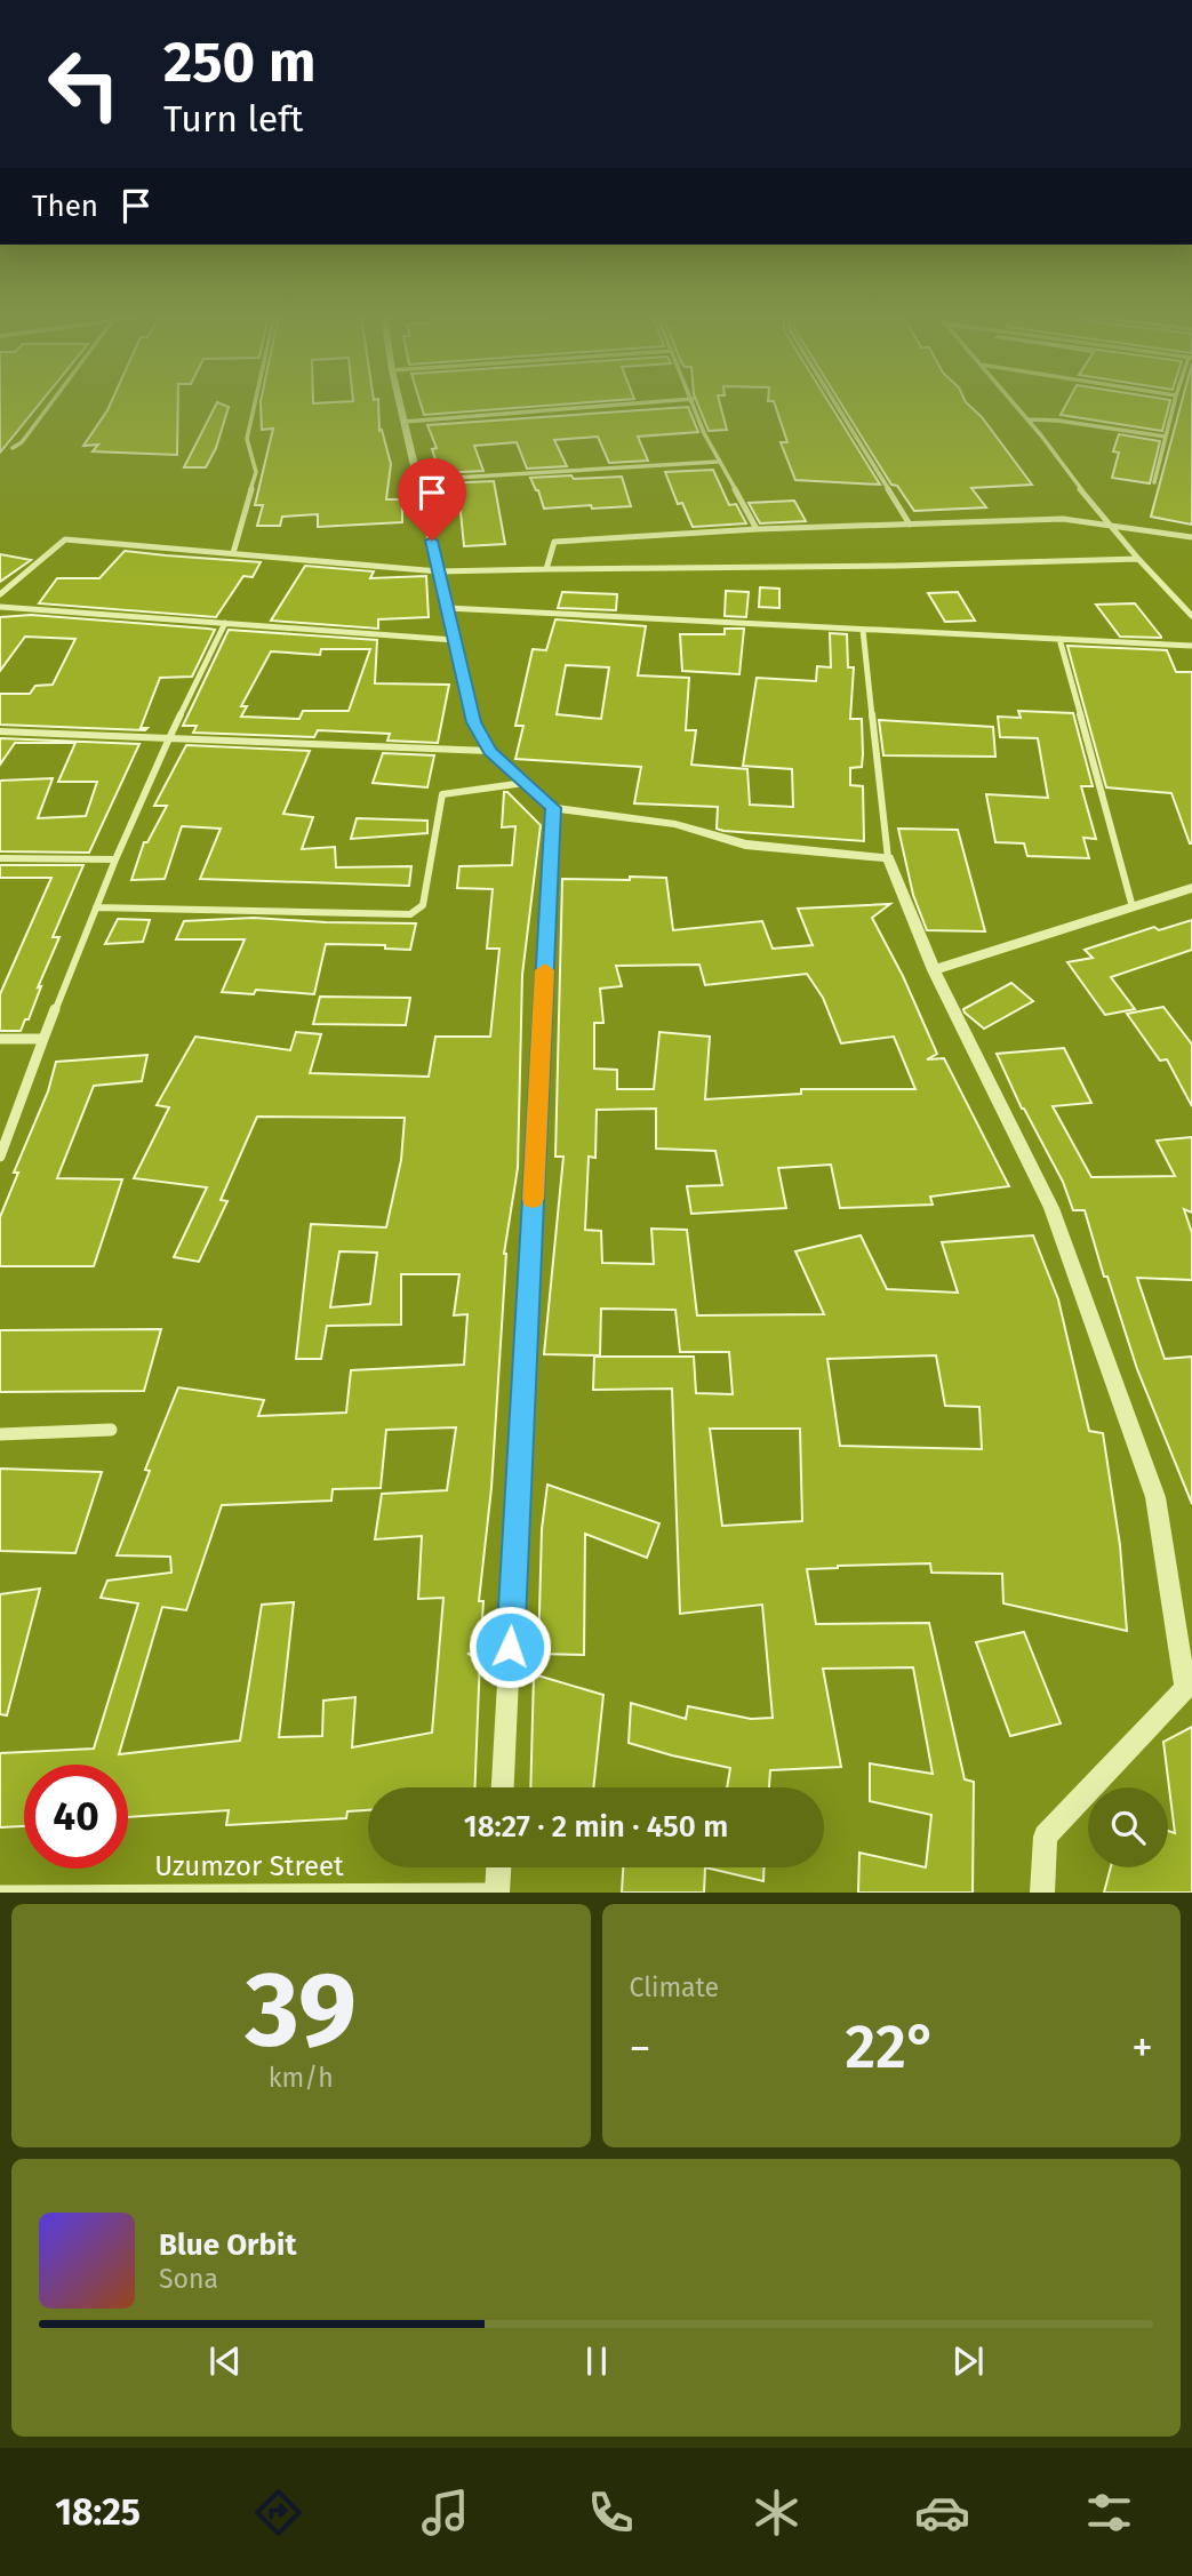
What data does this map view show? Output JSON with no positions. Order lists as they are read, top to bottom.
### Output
{
  "streets": {
    "street": ["Uzumzor Street"]
  },
  "page": {
    "turn": ["250 m", "Turn left"],
    "then": "Then",
    "limit": "40",
    "trip": "18:27 · 2 min · 450 m",
    "tile": [
      ["39", "km/h"],
      "Climate"
    ],
    "heat": ["−", "22°", "+"],
    "song": ["Blue Orbit", "Sona"],
    "tabs": "18:25"
  }
}
